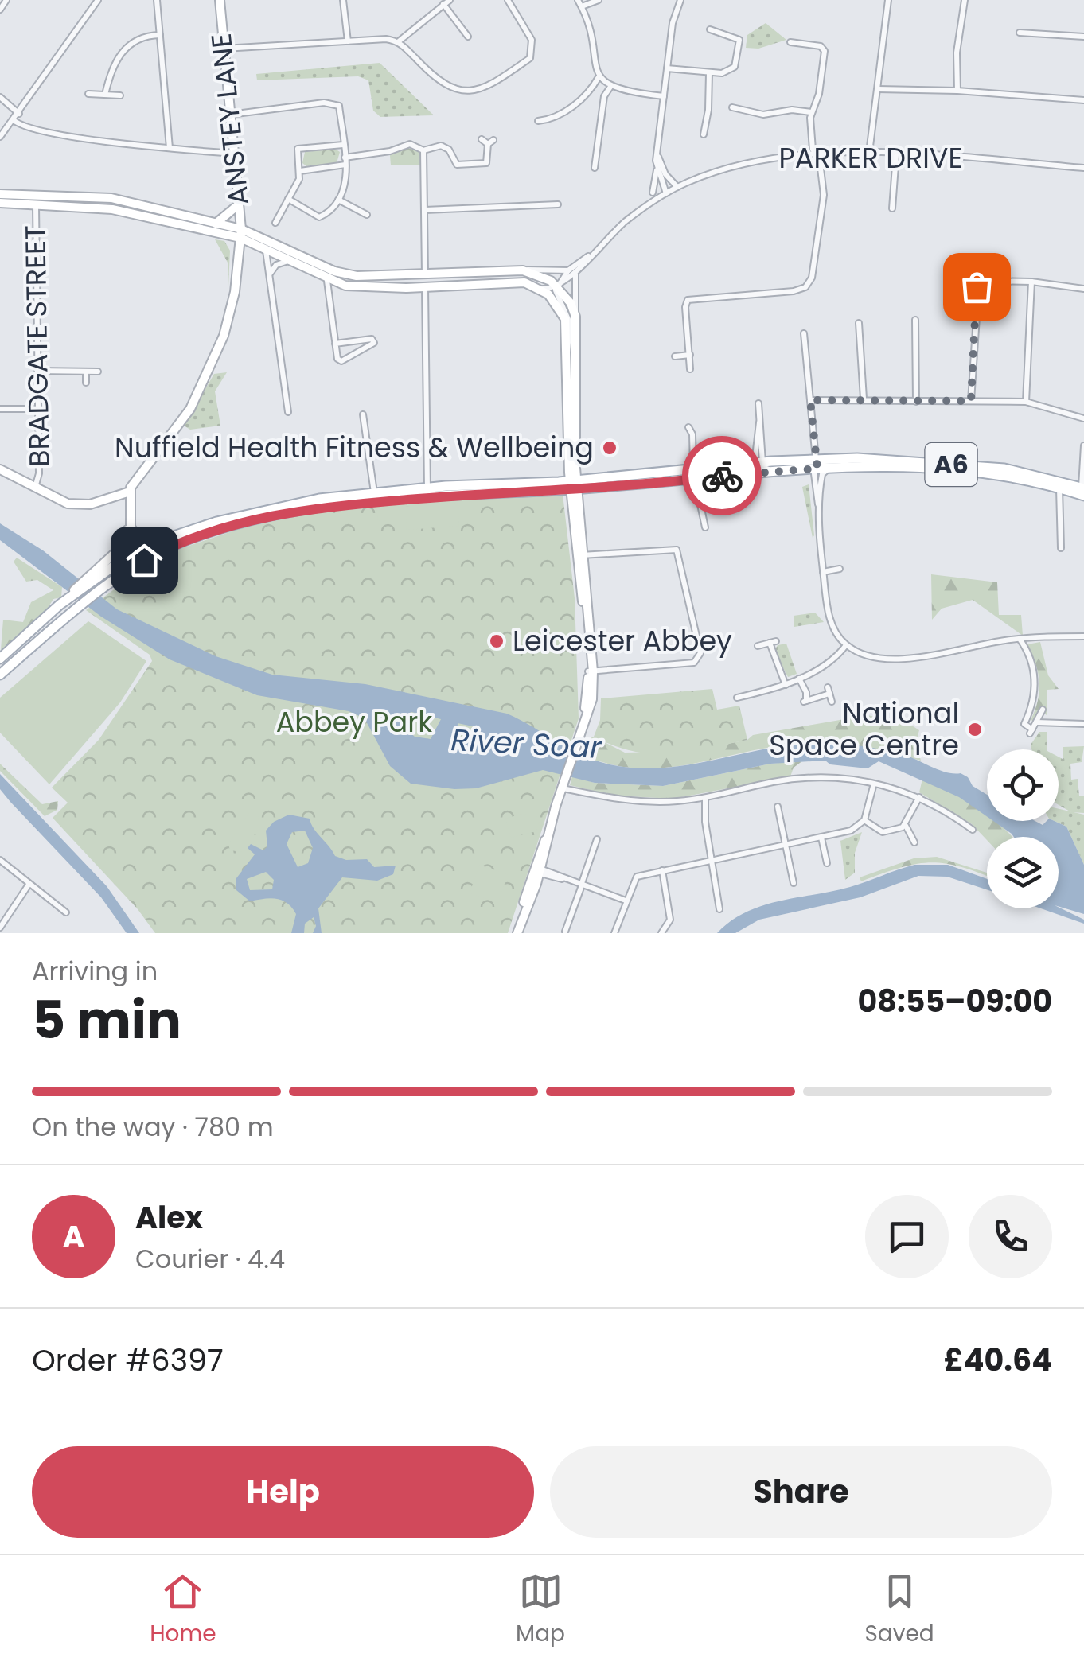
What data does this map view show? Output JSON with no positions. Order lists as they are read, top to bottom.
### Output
{
  "streets": {
    "main road": ["A6"],
    "street": ["ANSTEY LANE", "PARKER DRIVE", "BRADGATE STREET"]
  },
  "water": ["River Soar"],
  "parks": ["Abbey Park"],
  "places": ["Nuffield Health Fitness & Wellbeing", "Leicester Abbey", "National Space Centre"],
  "page": {
    "heading": ["5 min", "Arriving in", "08:55–09:00"],
    "panel": [
      "Alex",
      "Courier · 4.4",
      "Order #6397",
      "£40.64"
    ],
    "bar": "On the way · 780 m",
    "round": "A",
    "buttons": ["Help", "Share"],
    "tabs": ["Home", "Map", "Saved"]
  }
}
